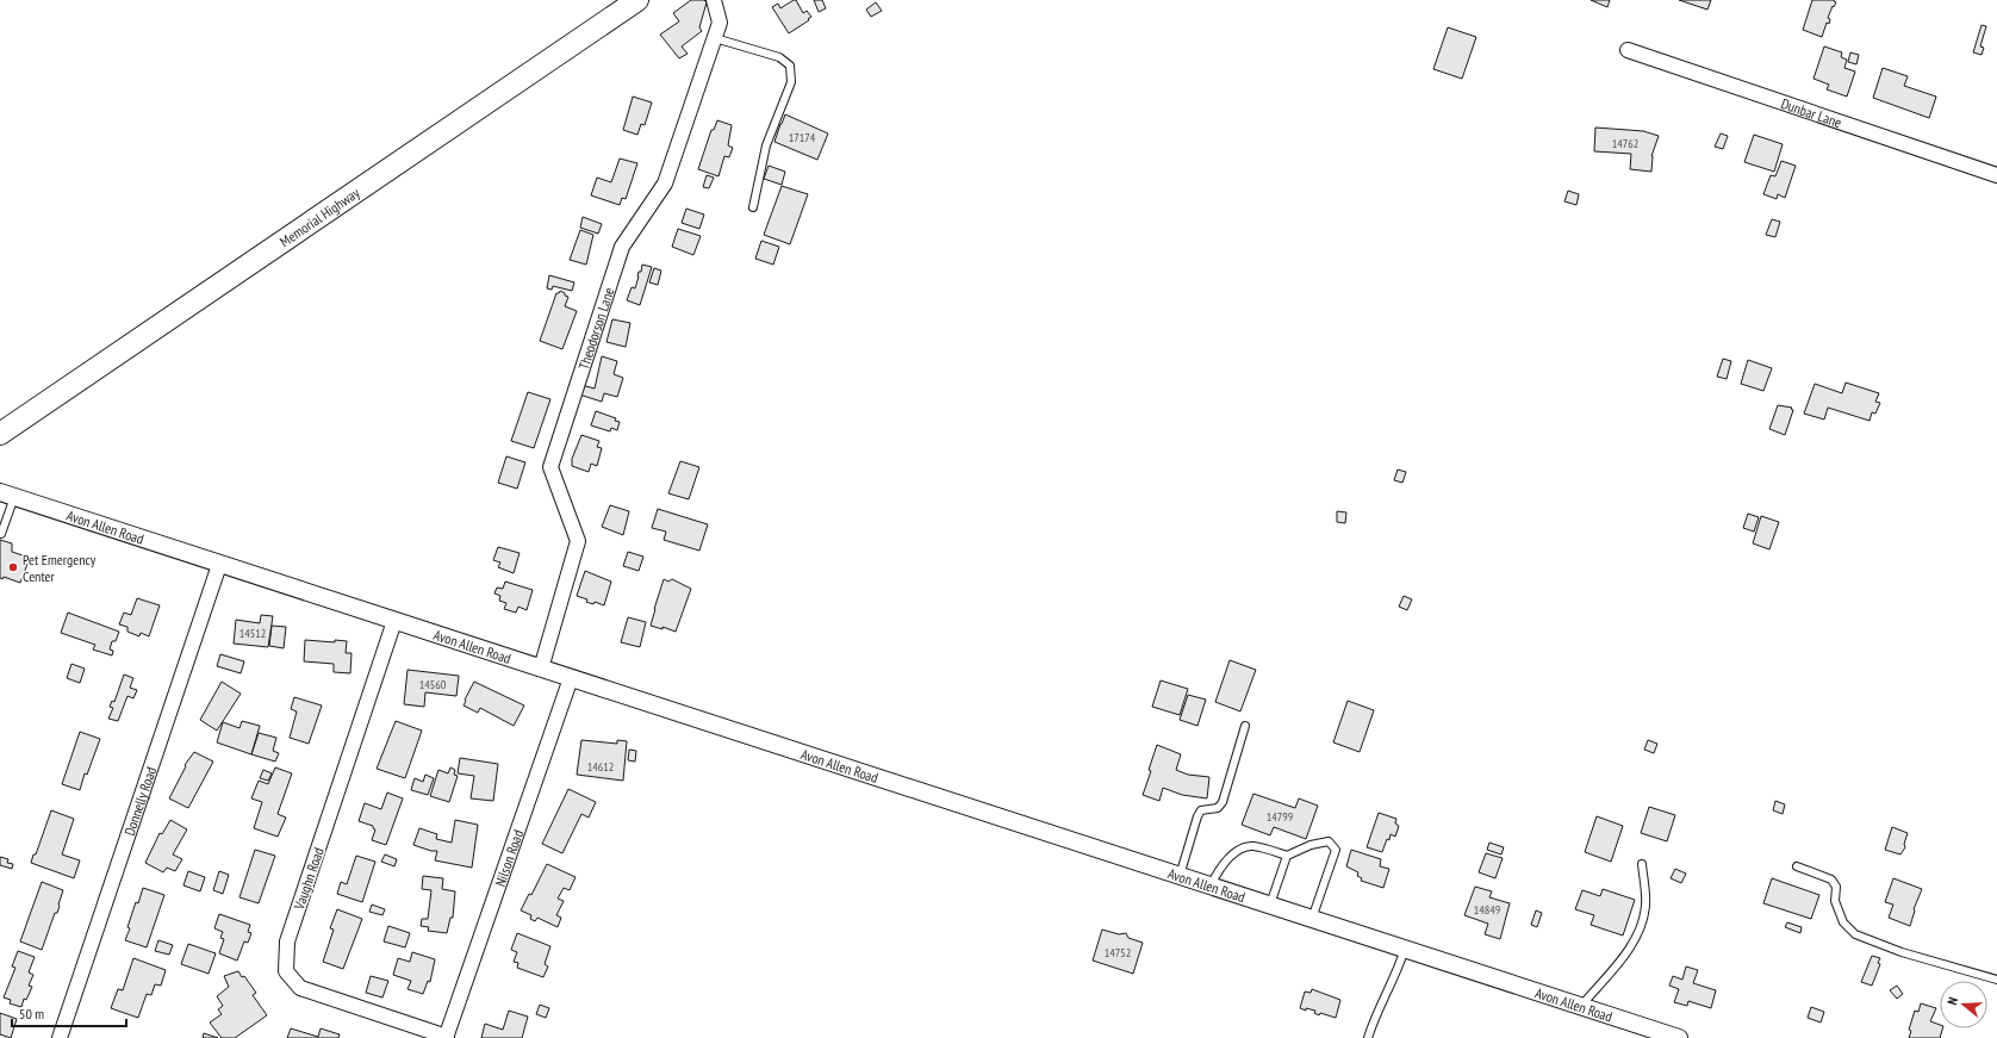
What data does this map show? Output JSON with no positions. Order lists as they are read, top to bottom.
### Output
{
  "streets": {
    "main road": ["Memorial Highway"],
    "street": [
      "Dunbar Lane",
      "Theodorson Lane",
      "Avon Allen Road",
      "Donnelly Road",
      "Nilson Road",
      "Vaughn Road"
    ]
  },
  "crossings": [
    ["Theodorson Lane", "Avon Allen Road"],
    ["Avon Allen Road", "Donnelly Road"],
    ["Avon Allen Road", "Nilson Road"],
    ["Avon Allen Road", "Vaughn Road"],
    ["Nilson Road", "Vaughn Road"]
  ],
  "places": ["Pet Emergency Center"],
  "house_numbers": [
    "17174",
    "14762",
    "14512",
    "14560",
    "14612",
    "14799",
    "14849",
    "14752"
  ],
  "scale_bar": "50 m",
  "north": "left"
}
